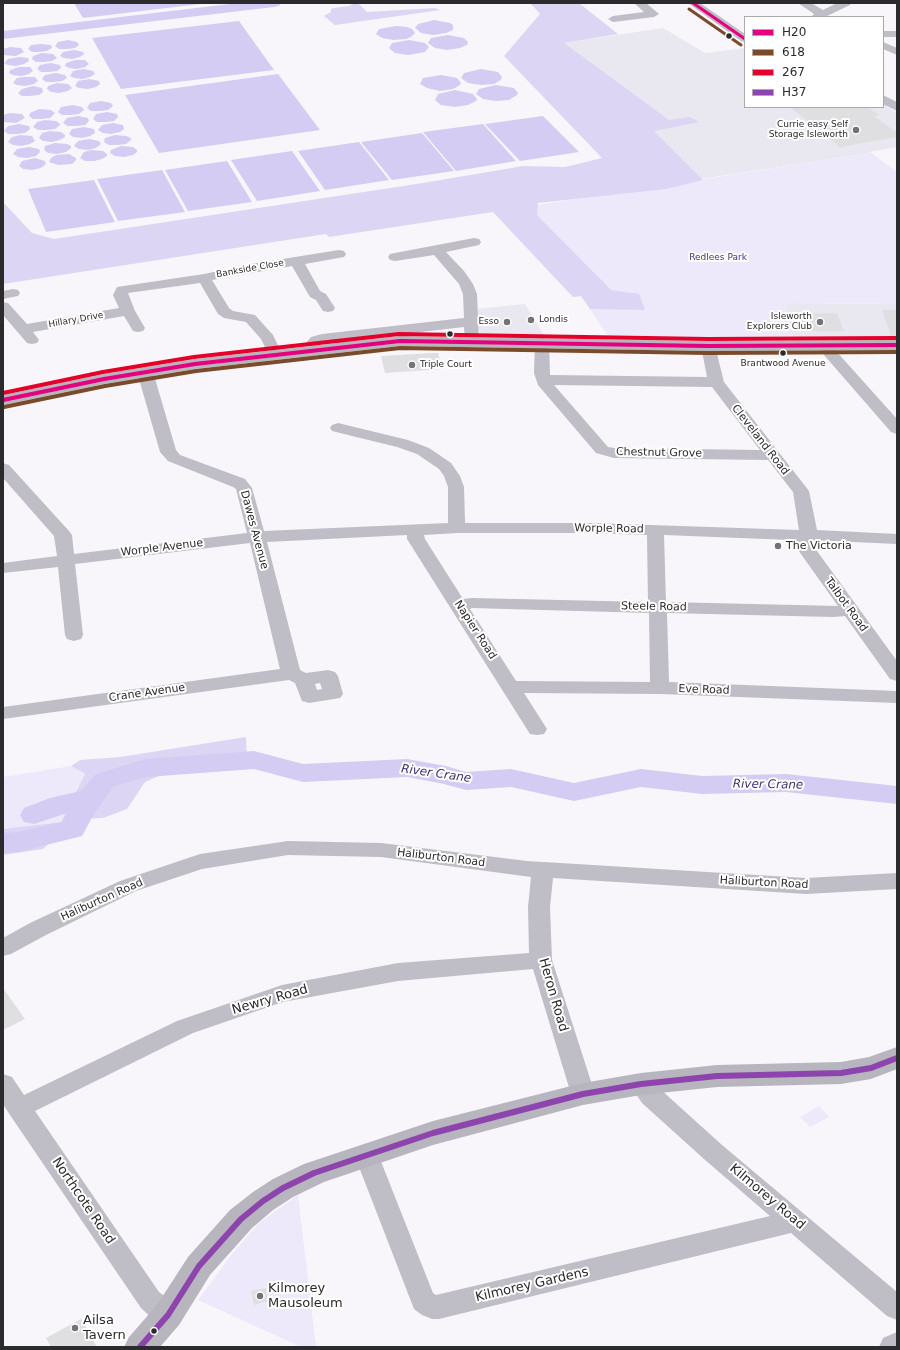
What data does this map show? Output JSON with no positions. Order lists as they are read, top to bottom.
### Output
{
  "streets": {
    "street": [
      "Bankside Close",
      "Hillary Drive",
      "Cleveland Road",
      "Chestnut Grove",
      "Worple Road",
      "Dawes Avenue",
      "Worple Avenue",
      "Talbot Road",
      "Steele Road",
      "Napier Road",
      "Eve Road",
      "Crane Avenue",
      "Haliburton Road",
      "Heron Road",
      "Newry Road",
      "Kilmorey Road",
      "Northcote Road",
      "Kilmorey Gardens"
    ]
  },
  "crossings": [
    ["Bankside Close", "Hillary Drive"],
    ["Cleveland Road", "Chestnut Grove"],
    ["Cleveland Road", "Worple Road"],
    ["Cleveland Road", "Talbot Road"],
    ["Worple Road", "Worple Avenue"],
    ["Worple Road", "Talbot Road"],
    ["Worple Road", "Napier Road"],
    ["Dawes Avenue", "Worple Avenue"],
    ["Dawes Avenue", "Crane Avenue"],
    ["Talbot Road", "Steele Road"],
    ["Steele Road", "Napier Road"],
    ["Napier Road", "Eve Road"],
    ["Haliburton Road", "Heron Road"],
    ["Heron Road", "Newry Road"],
    ["Newry Road", "Northcote Road"],
    ["Kilmorey Road", "Kilmorey Gardens"]
  ],
  "water": ["River Crane"],
  "parks": ["Redlees Park"],
  "places": [
    "Currie easy Self Storage Isleworth",
    "Londis",
    "Esso",
    "Isleworth Explorers Club",
    "Brantwood Avenue",
    "Triple Court",
    "The Victoria",
    "Kilmorey Mausoleum",
    "Ailsa Tavern"
  ],
  "lines": [
    "transit line H20",
    "transit line 618",
    "transit line 267",
    "transit line H37"
  ],
  "legend": [
    "H20",
    "618",
    "267",
    "H37"
  ]
}
